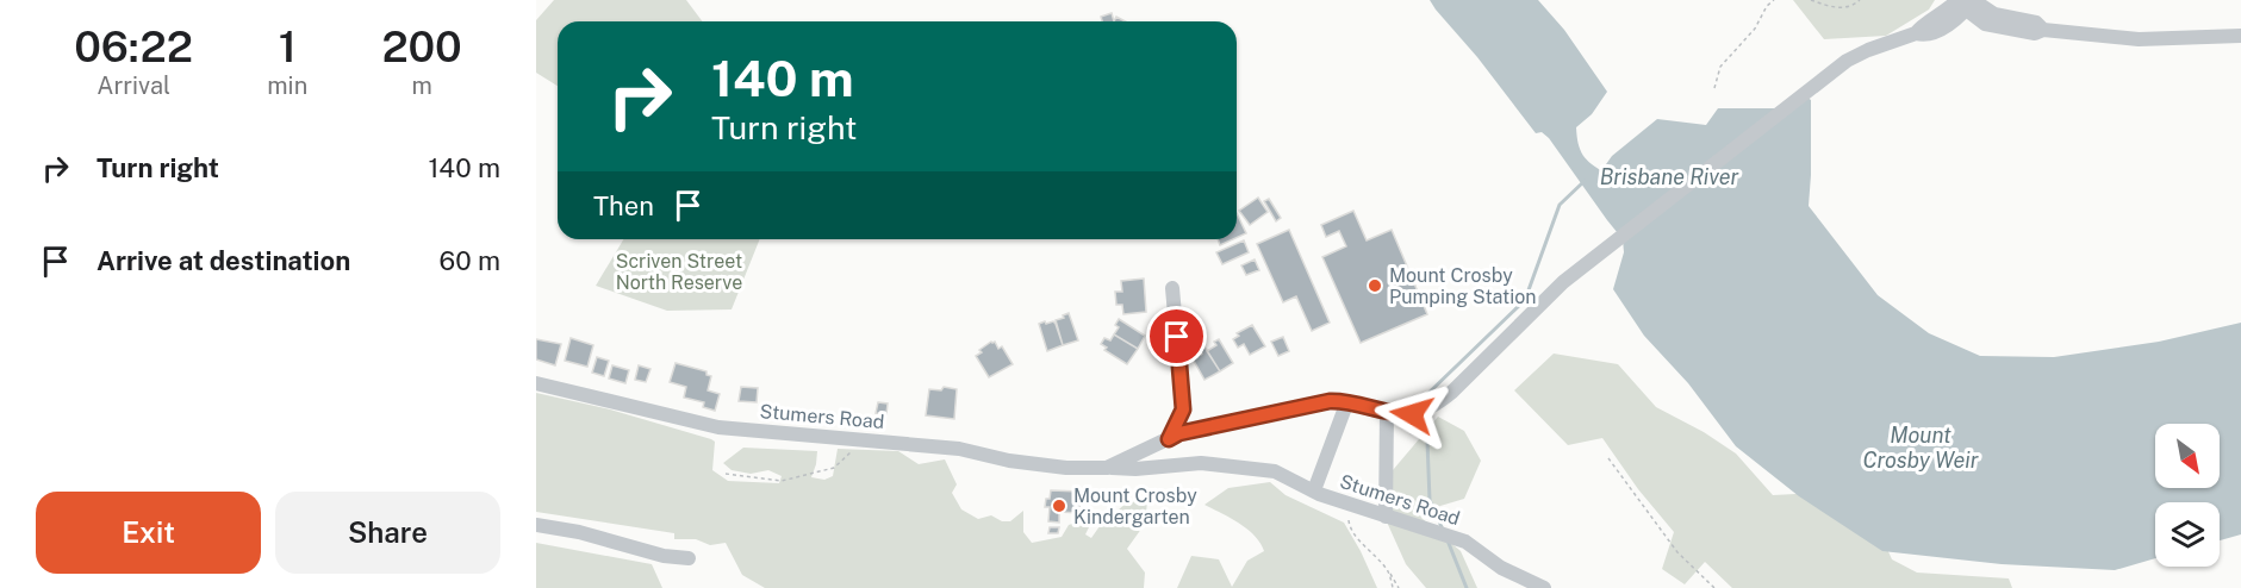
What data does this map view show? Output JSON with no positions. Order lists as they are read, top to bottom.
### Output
{
  "streets": {
    "street": ["Stumers Road"]
  },
  "water": ["Brisbane River", "Mount Crosby Weir"],
  "parks": ["Scriven Street North Reserve"],
  "places": ["Mount Crosby Pumping Station", "Mount Crosby Kindergarten"],
  "north": "bottom right",
  "page": {
    "eta": [
      "06:22",
      "Arrival",
      "1",
      "min",
      "200",
      "m"
    ],
    "turn": ["140 m", "Turn right"],
    "list": [
      {
        "name": "Turn right",
        "value": "140 m"
      },
      {
        "name": "Arrive at destination",
        "value": "60 m"
      }
    ],
    "then": "Then",
    "buttons": ["Exit", "Share"]
  }
}
